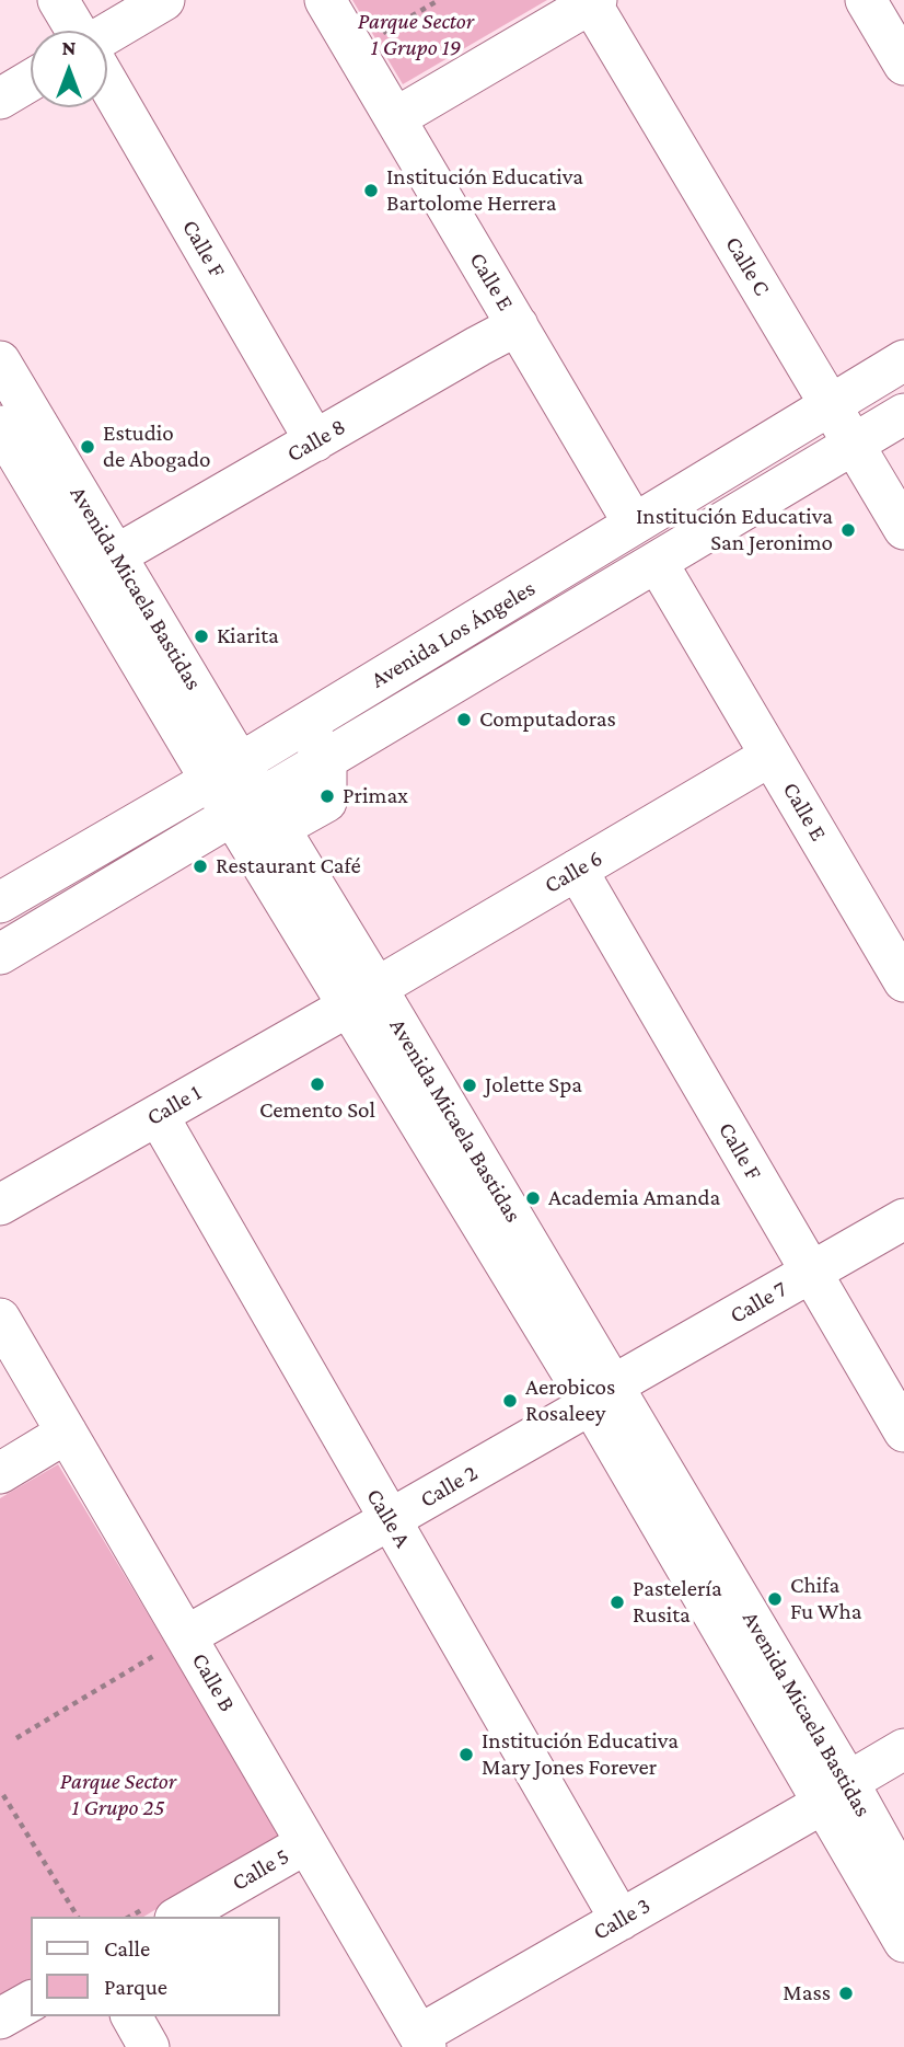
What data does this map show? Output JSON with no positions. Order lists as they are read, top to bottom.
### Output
{
  "streets": {
    "street": [
      "Calle F",
      "Calle C",
      "Calle E",
      "Calle 8",
      "Avenida Micaela Bastidas",
      "Avenida Los Ángeles",
      "Calle 6",
      "Calle 1",
      "Calle 7",
      "Calle 2",
      "Calle A",
      "Calle B",
      "Calle 5",
      "Calle 3"
    ]
  },
  "crossings": [
    ["Calle F", "Calle 8"],
    ["Calle F", "Calle 6"],
    ["Calle F", "Calle 7"],
    ["Calle C", "Avenida Los Ángeles"],
    ["Calle E", "Calle 8"],
    ["Calle E", "Avenida Los Ángeles"],
    ["Calle E", "Calle 6"],
    ["Calle 8", "Avenida Micaela Bastidas"],
    ["Avenida Micaela Bastidas", "Avenida Los Ángeles"],
    ["Avenida Micaela Bastidas", "Calle 6"],
    ["Avenida Micaela Bastidas", "Calle 1"],
    ["Avenida Micaela Bastidas", "Calle 7"],
    ["Avenida Micaela Bastidas", "Calle 2"],
    ["Avenida Micaela Bastidas", "Calle 3"],
    ["Calle 6", "Calle 1"],
    ["Calle 1", "Calle A"],
    ["Calle 7", "Calle 2"],
    ["Calle 2", "Calle A"],
    ["Calle 2", "Calle B"],
    ["Calle A", "Calle 3"],
    ["Calle B", "Calle 5"],
    ["Calle B", "Calle 3"]
  ],
  "parks": ["Parque Sector 1 Grupo 19", "Parque Sector 1 Grupo 25"],
  "places": [
    "Institución Educativa Bartolome Herrera",
    "Estudio de Abogado",
    "Institución Educativa San Jeronimo",
    "Kiarita",
    "Computadoras",
    "Primax",
    "Restaurant Café",
    "Cemento Sol",
    "Jolette Spa",
    "Academia Amanda",
    "Aerobicos Rosaleey",
    "Chifa Fu Wha",
    "Pastelería Rusita",
    "Institución Educativa Mary Jones Forever",
    "Mass"
  ],
  "legend": ["Calle", "Parque"],
  "north": "top"
}
